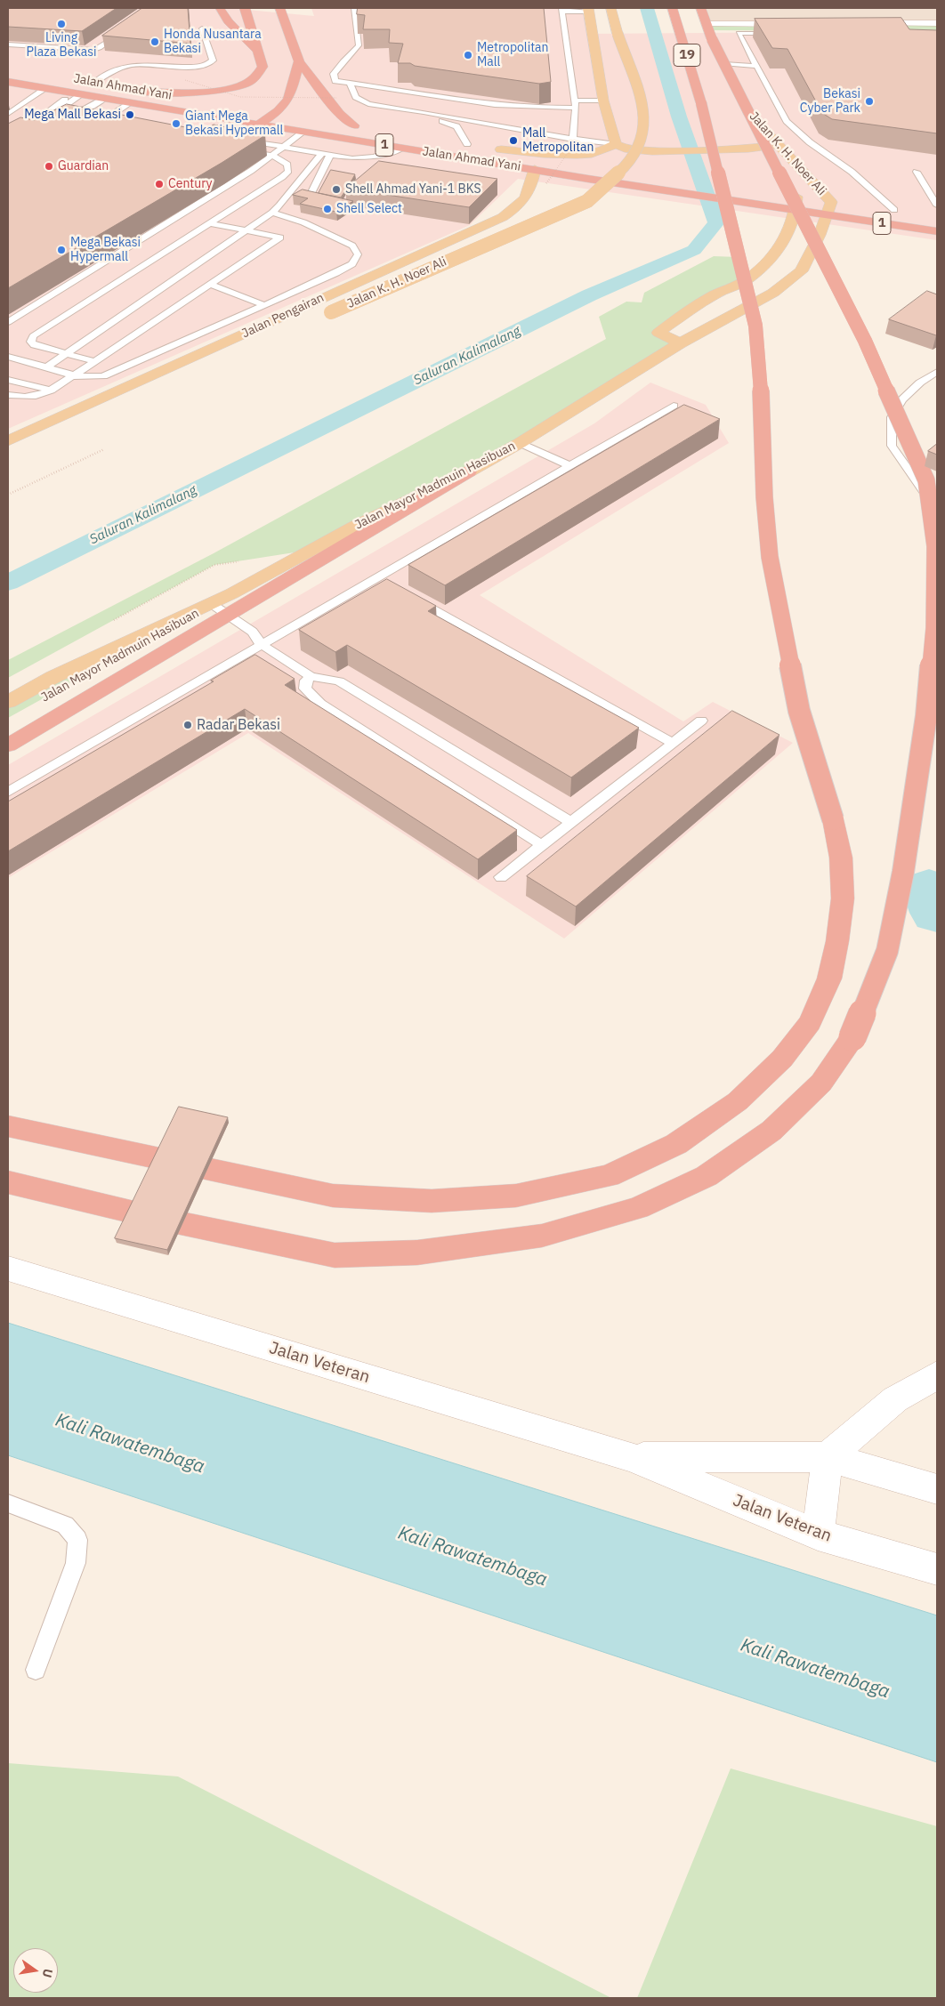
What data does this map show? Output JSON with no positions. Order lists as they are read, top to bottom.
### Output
{
  "streets": {
    "highway": ["19", "Jalan Ahmad Yani", "1"],
    "main road": ["Jalan K. H. Noer Ali", "Jalan Pengairan", "Jalan Mayor Madmuin Hasibuan"],
    "street": ["Jalan Veteran"]
  },
  "crossings": [
    ["19", "Jalan K. H. Noer Ali"],
    ["Jalan Ahmad Yani", "Jalan K. H. Noer Ali"],
    ["Jalan Ahmad Yani", "Jalan Pengairan"],
    ["Jalan Ahmad Yani", "Jalan Mayor Madmuin Hasibuan"],
    ["Jalan K. H. Noer Ali", "Jalan Mayor Madmuin Hasibuan"]
  ],
  "water": ["Saluran Kalimalang", "Kali Rawatembaga"],
  "places": [
    "Living Plaza Bekasi",
    "Honda Nusantara Bekasi",
    "Metropolitan Mall",
    "Bekasi Cyber Park",
    "Mega Mall Bekasi",
    "Giant Mega Bekasi Hypermall",
    "Mall Metropolitan",
    "Guardian",
    "Century",
    "Shell Ahmad Yani-1 BKS",
    "Shell Select",
    "Mega Bekasi Hypermall",
    "Radar Bekasi"
  ],
  "north": "right"
}
